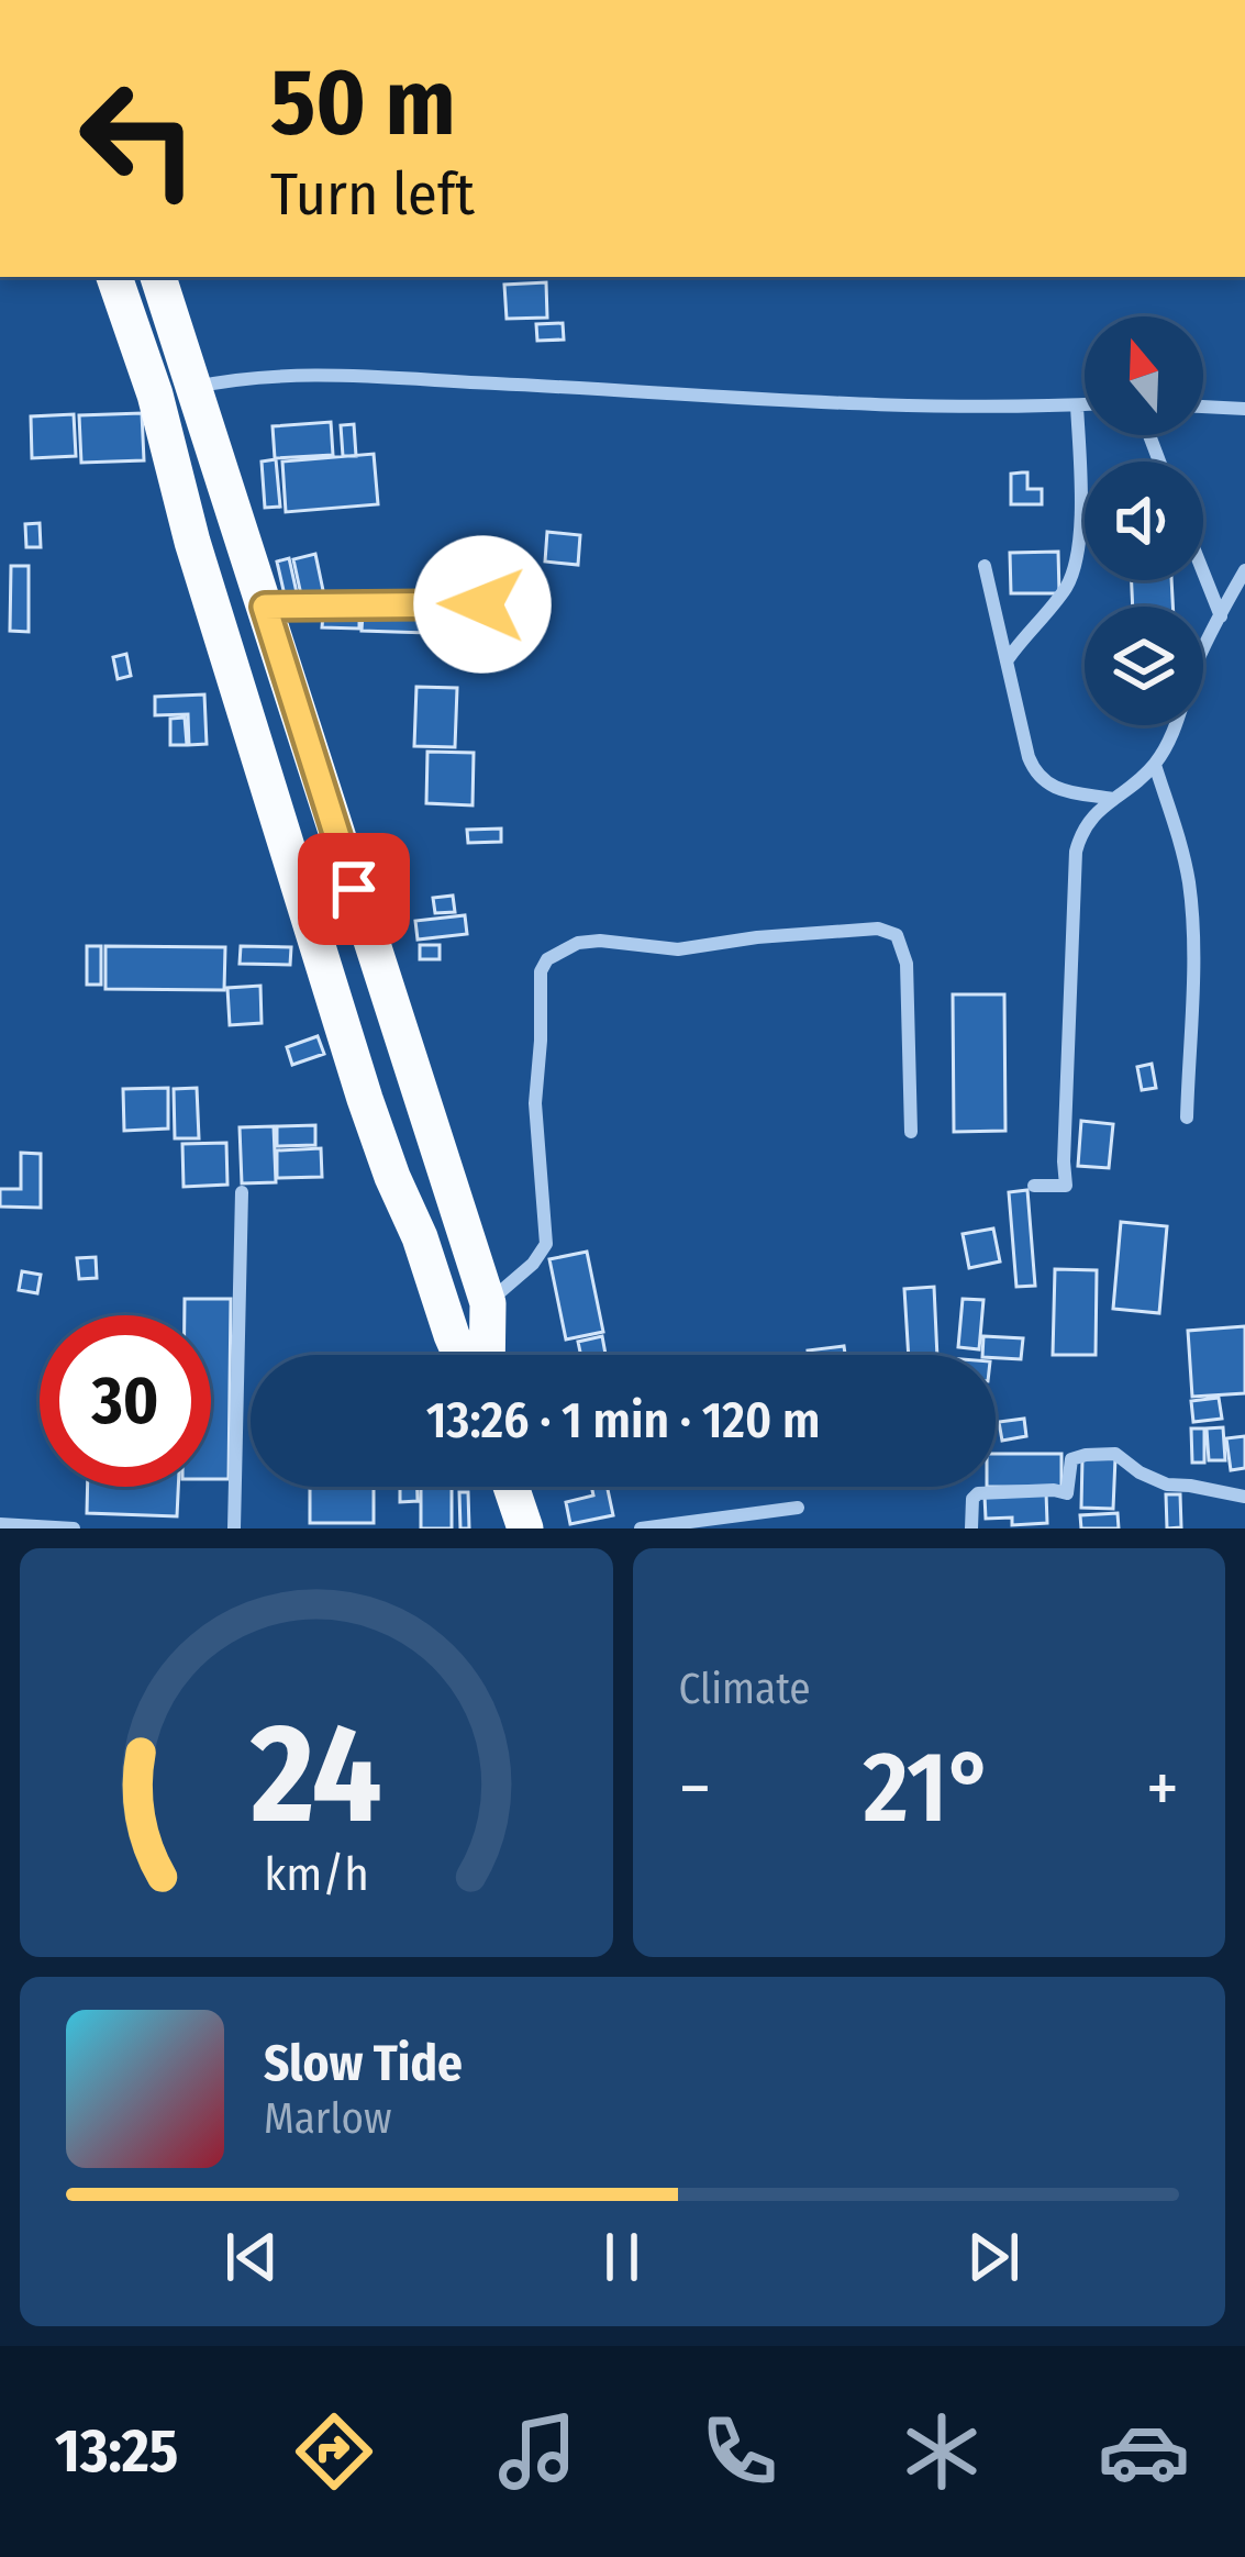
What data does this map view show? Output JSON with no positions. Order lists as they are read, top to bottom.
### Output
{
  "north": "top",
  "page": {
    "turn": ["50 m", "Turn left"],
    "limit": "30",
    "trip": "13:26 · 1 min · 120 m",
    "tile": "Climate",
    "heat": ["−", "21°", "+"],
    "song": ["Slow Tide", "Marlow"],
    "tabs": "13:25",
    "gauge": ["24", "km/h"]
  }
}
